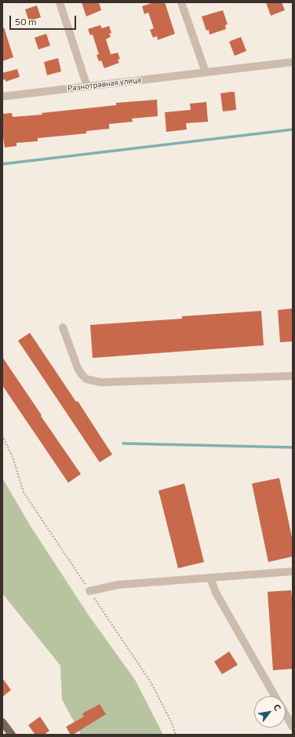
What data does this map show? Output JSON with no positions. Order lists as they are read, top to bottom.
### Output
{
  "streets": {
    "street": ["Разнотравная улица"]
  },
  "scale_bar": "50 m",
  "north": "top right"
}
